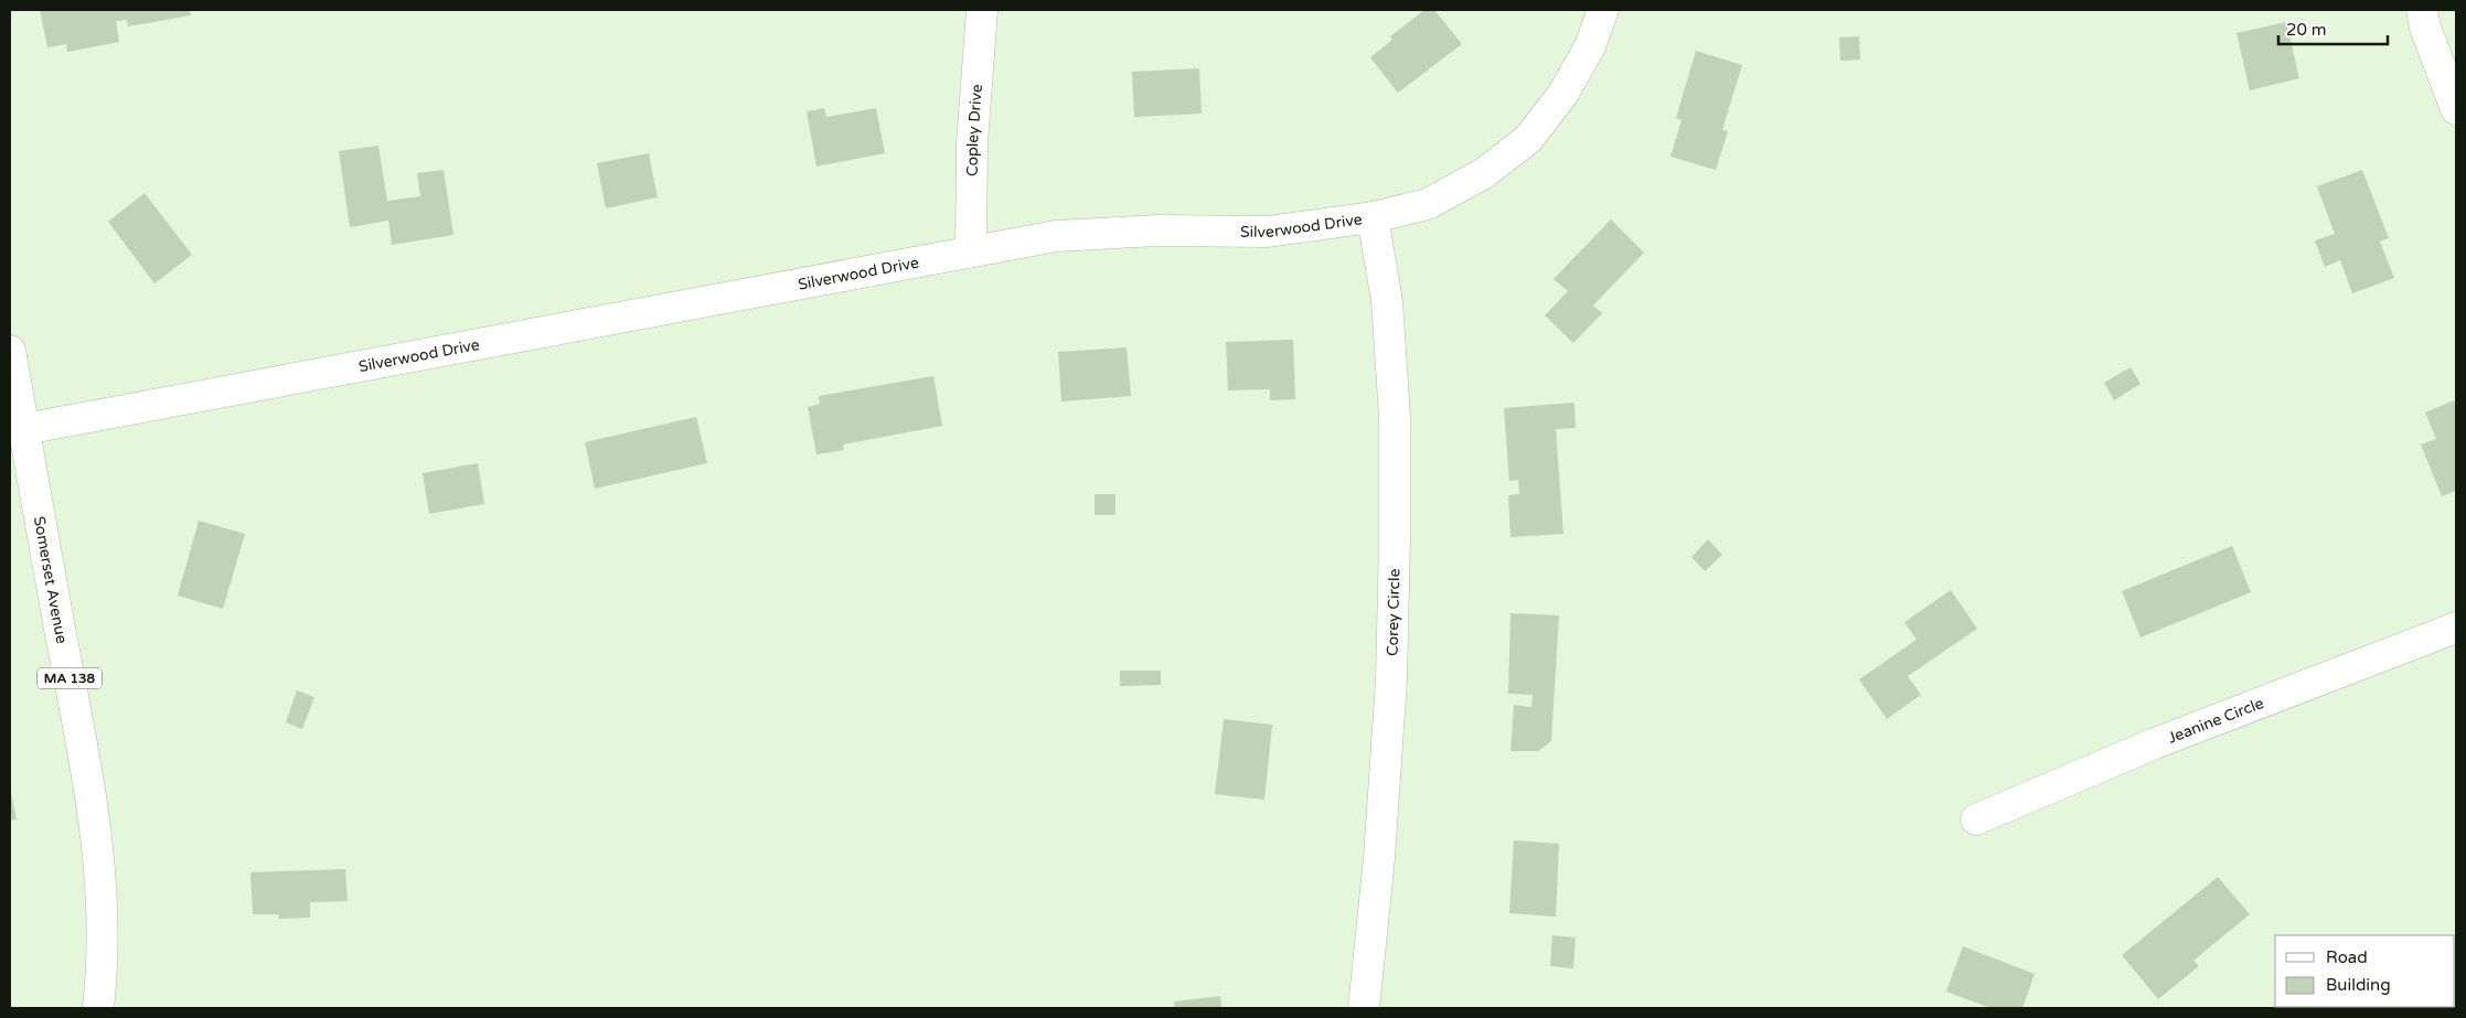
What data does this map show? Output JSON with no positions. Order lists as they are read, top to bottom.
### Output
{
  "streets": {
    "street": [
      "Copley Drive",
      "Silverwood Drive",
      "Somerset Avenue",
      "Corey Circle",
      "MA 138",
      "Jeanine Circle"
    ]
  },
  "crossings": [
    ["Copley Drive", "Silverwood Drive"],
    ["Silverwood Drive", "Somerset Avenue"],
    ["Silverwood Drive", "Corey Circle"]
  ],
  "legend": ["Road", "Building"],
  "scale_bar": "20 m"
}
